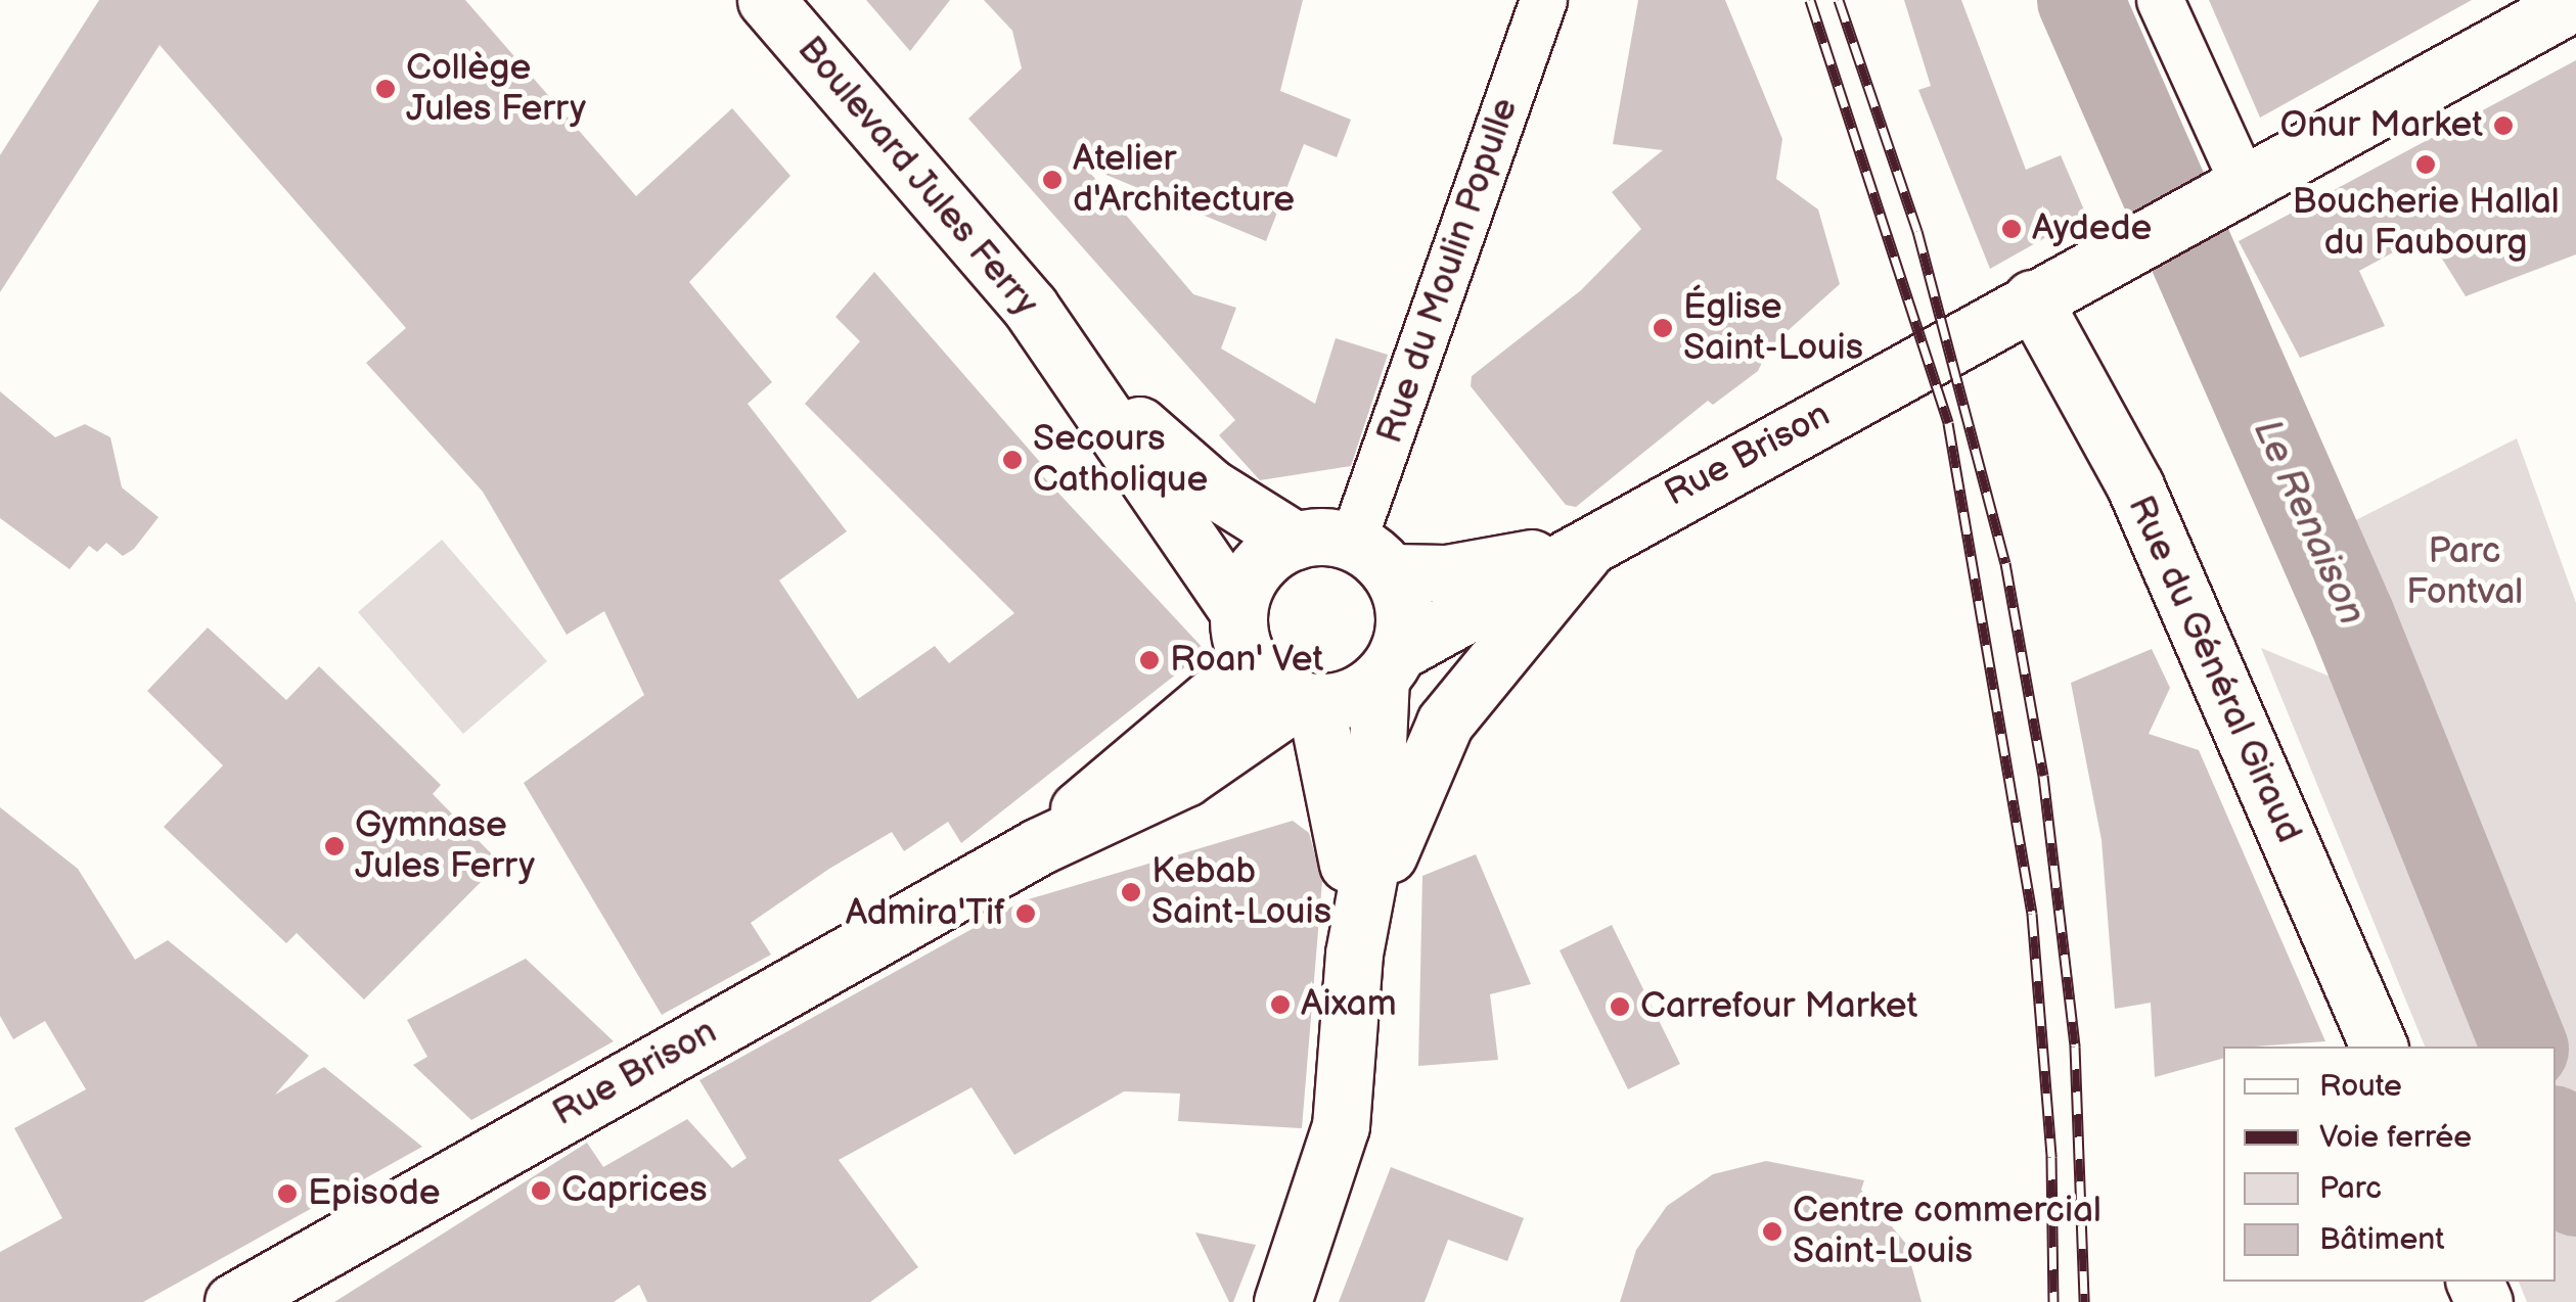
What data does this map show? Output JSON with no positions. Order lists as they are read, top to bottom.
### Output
{
  "streets": {
    "main road": ["Boulevard Jules Ferry", "Rue Brison", "Rue du Général Giraud"],
    "street": ["Rue du Moulin Populle"]
  },
  "crossings": [
    ["Boulevard Jules Ferry", "Rue du Moulin Populle"],
    ["Boulevard Jules Ferry", "Rue Brison"],
    ["Rue du Moulin Populle", "Rue Brison"],
    ["Rue Brison", "Rue du Général Giraud"]
  ],
  "water": ["Le Renaison"],
  "parks": ["Parc Fontval"],
  "places": [
    "Collège Jules Ferry",
    "Onur Market",
    "Boucherie Hallal du Faubourg",
    "Atelier d'Architecture",
    "Aydede",
    "Église Saint-Louis",
    "Secours Catholique",
    "Roan' Vet",
    "Gymnase Jules Ferry",
    "Kebab Saint-Louis",
    "Admira'Tif",
    "Aixam",
    "Carrefour Market",
    "Caprices",
    "Episode",
    "Centre commercial Saint-Louis"
  ],
  "legend": [
    "Route",
    "Voie ferrée",
    "Parc",
    "Bâtiment"
  ]
}
